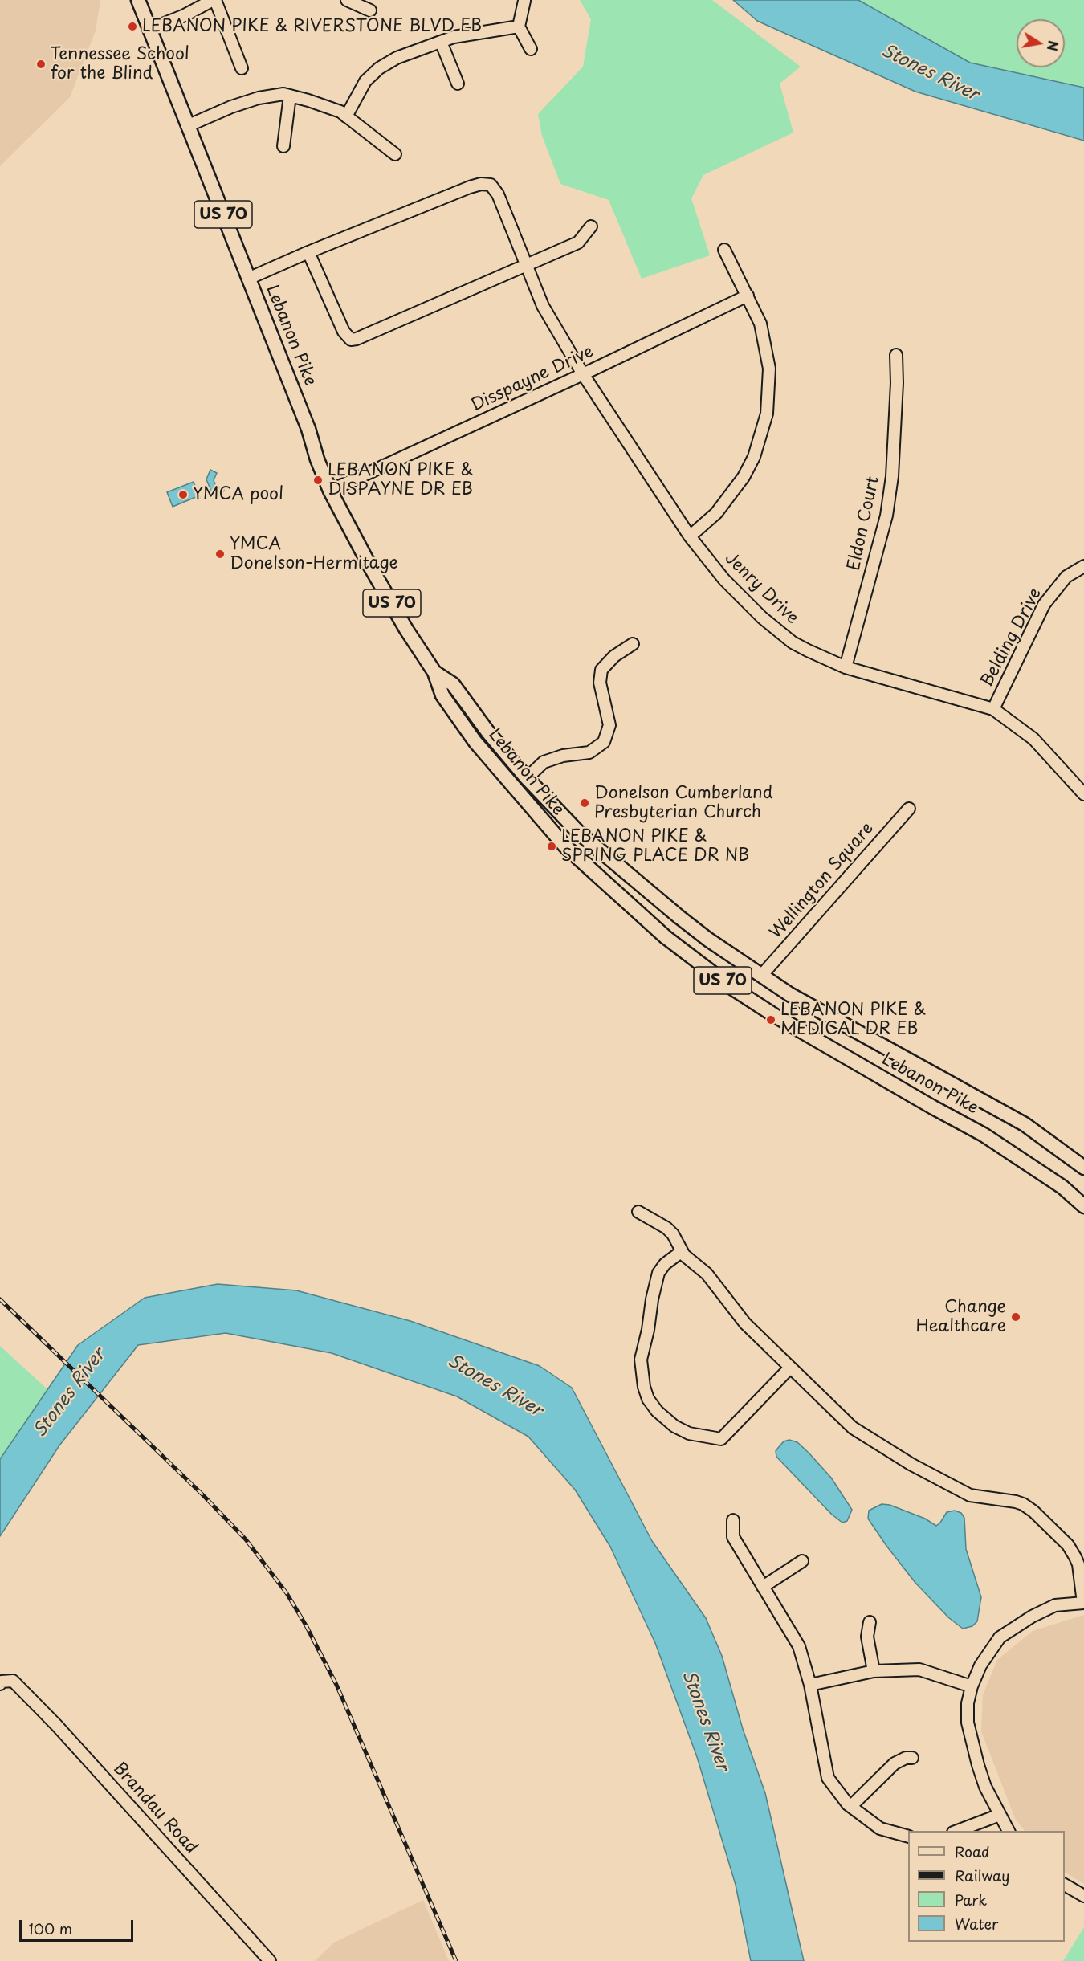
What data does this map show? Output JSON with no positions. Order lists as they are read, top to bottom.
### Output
{
  "streets": {
    "main road": ["US 70", "Lebanon Pike"],
    "street": [
      "Disspayne Drive",
      "Eldon Court",
      "Jenry Drive",
      "Belding Drive",
      "Wellington Square",
      "Brandau Road"
    ]
  },
  "crossings": [
    ["Lebanon Pike", "Disspayne Drive"],
    ["Lebanon Pike", "Jenry Drive"],
    ["Lebanon Pike", "Wellington Square"],
    ["Disspayne Drive", "Jenry Drive"],
    ["Eldon Court", "Jenry Drive"],
    ["Jenry Drive", "Belding Drive"]
  ],
  "water": ["Stones River"],
  "places": [
    "LEBANON PIKE & RIVERSTONE BLVD EB",
    "Tennessee School for the Blind",
    "LEBANON PIKE & DISPAYNE DR EB",
    "YMCA pool",
    "YMCA Donelson-Hermitage",
    "Donelson Cumberland Presbyterian Church",
    "LEBANON PIKE & SPRING PLACE DR NB",
    "LEBANON PIKE & MEDICAL DR EB",
    "Change Healthcare"
  ],
  "legend": [
    "Road",
    "Railway",
    "Park",
    "Water"
  ],
  "scale_bar": "100 m",
  "north": "right"
}
